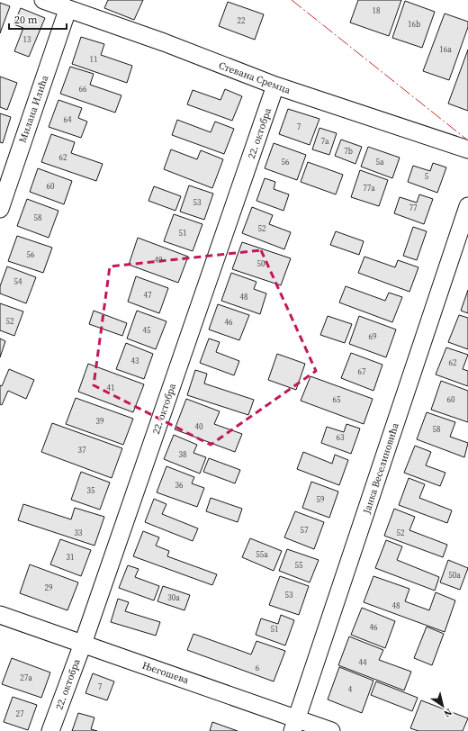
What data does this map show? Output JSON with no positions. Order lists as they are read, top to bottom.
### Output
{
  "streets": {
    "street": [
      "Стевана Сремца",
      "Милана Илића",
      "22. октобра",
      "Јанка Веселиновића",
      "Његошева"
    ]
  },
  "crossings": [
    ["Стевана Сремца", "Милана Илића"],
    ["Стевана Сремца", "22. октобра"],
    ["22. октобра", "Његошева"],
    ["Јанка Веселиновића", "Његошева"]
  ],
  "house_numbers": [
    "18",
    "22",
    "16b",
    "13",
    "16a",
    "11",
    "66",
    "64",
    "7",
    "7a",
    "7b",
    "62",
    "56",
    "5a",
    "5",
    "60",
    "77a",
    "53",
    "77",
    "58",
    "52",
    "51",
    "56",
    "49",
    "50",
    "54",
    "47",
    "48",
    "52",
    "46",
    "45",
    "69",
    "43",
    "62",
    "67",
    "41",
    "65",
    "60",
    "39",
    "40",
    "58",
    "63",
    "37",
    "38",
    "36",
    "35",
    "59",
    "57",
    "33",
    "52",
    "55a",
    "31",
    "55",
    "50a",
    "29",
    "53",
    "30a",
    "48",
    "46",
    "51",
    "44",
    "6",
    "27a",
    "7",
    "4",
    "27"
  ],
  "scale_bar": "20 m",
  "north": "bottom right"
}
